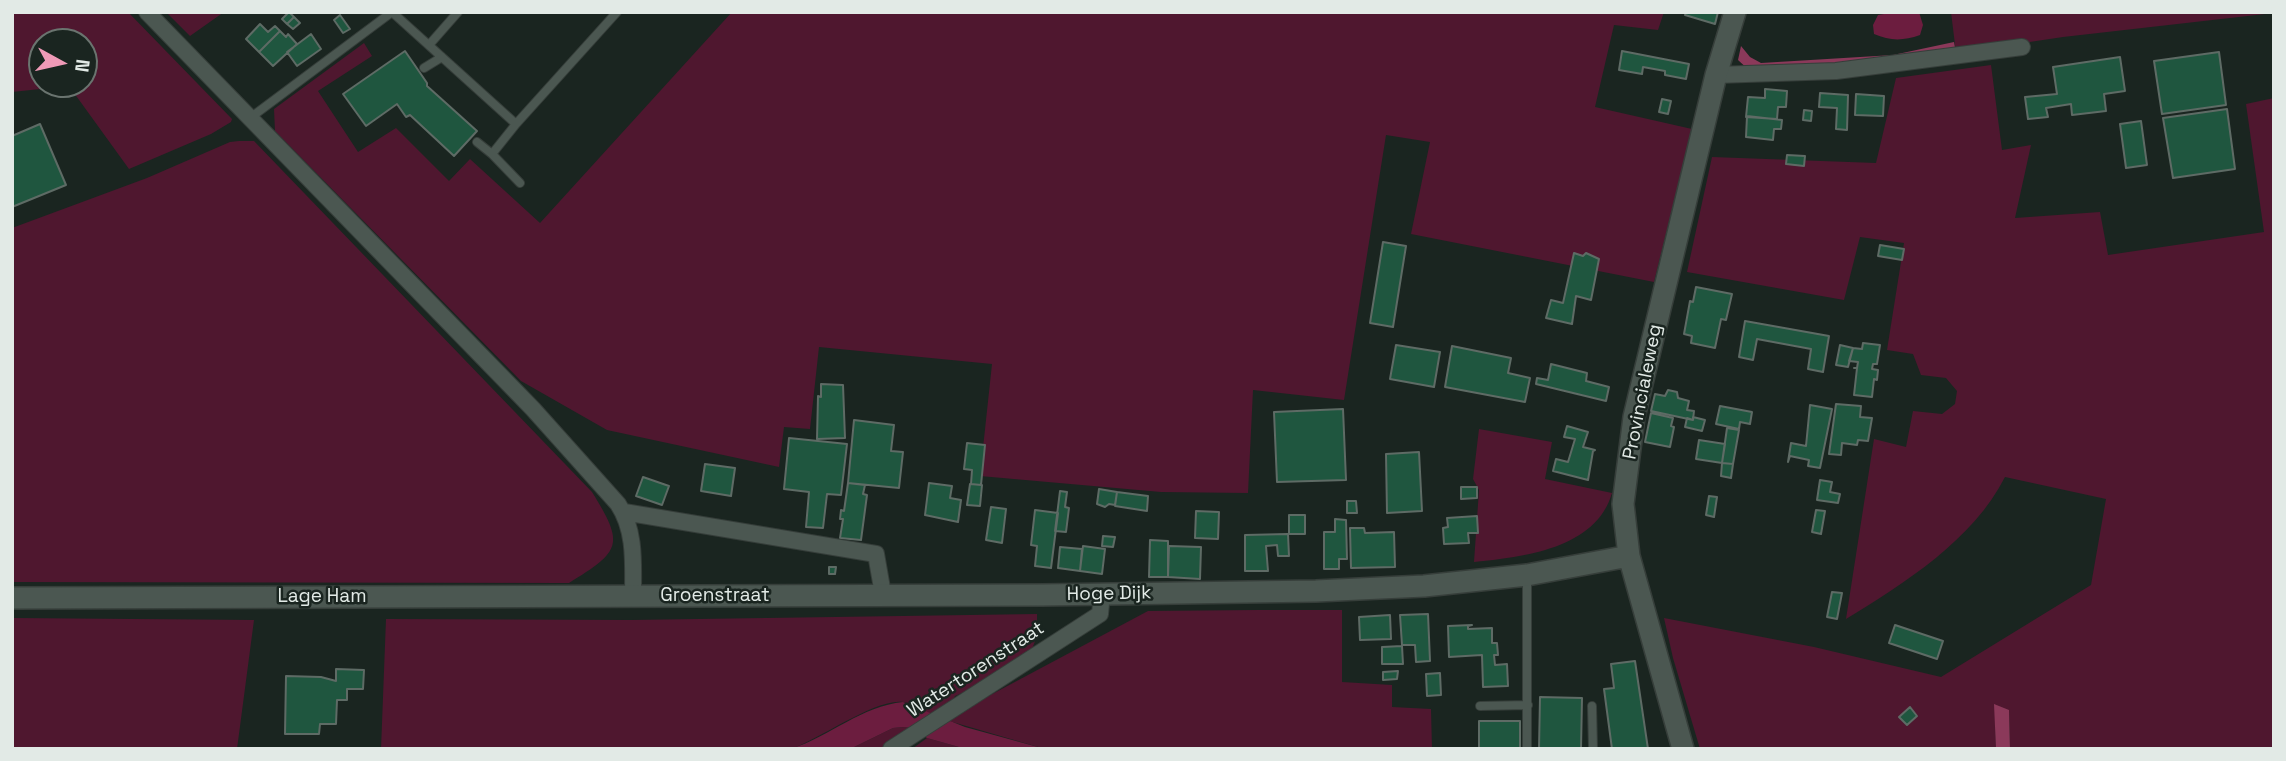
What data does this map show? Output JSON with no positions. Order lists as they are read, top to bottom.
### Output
{
  "streets": {
    "street": [
      "Provincialeweg",
      "Hoge Dijk",
      "Groenstraat",
      "Lage Ham",
      "Watertorenstraat"
    ]
  },
  "crossings": [
    ["Provincialeweg", "Hoge Dijk"],
    ["Hoge Dijk", "Groenstraat"],
    ["Hoge Dijk", "Watertorenstraat"],
    ["Groenstraat", "Lage Ham"]
  ],
  "north": "right"
}
